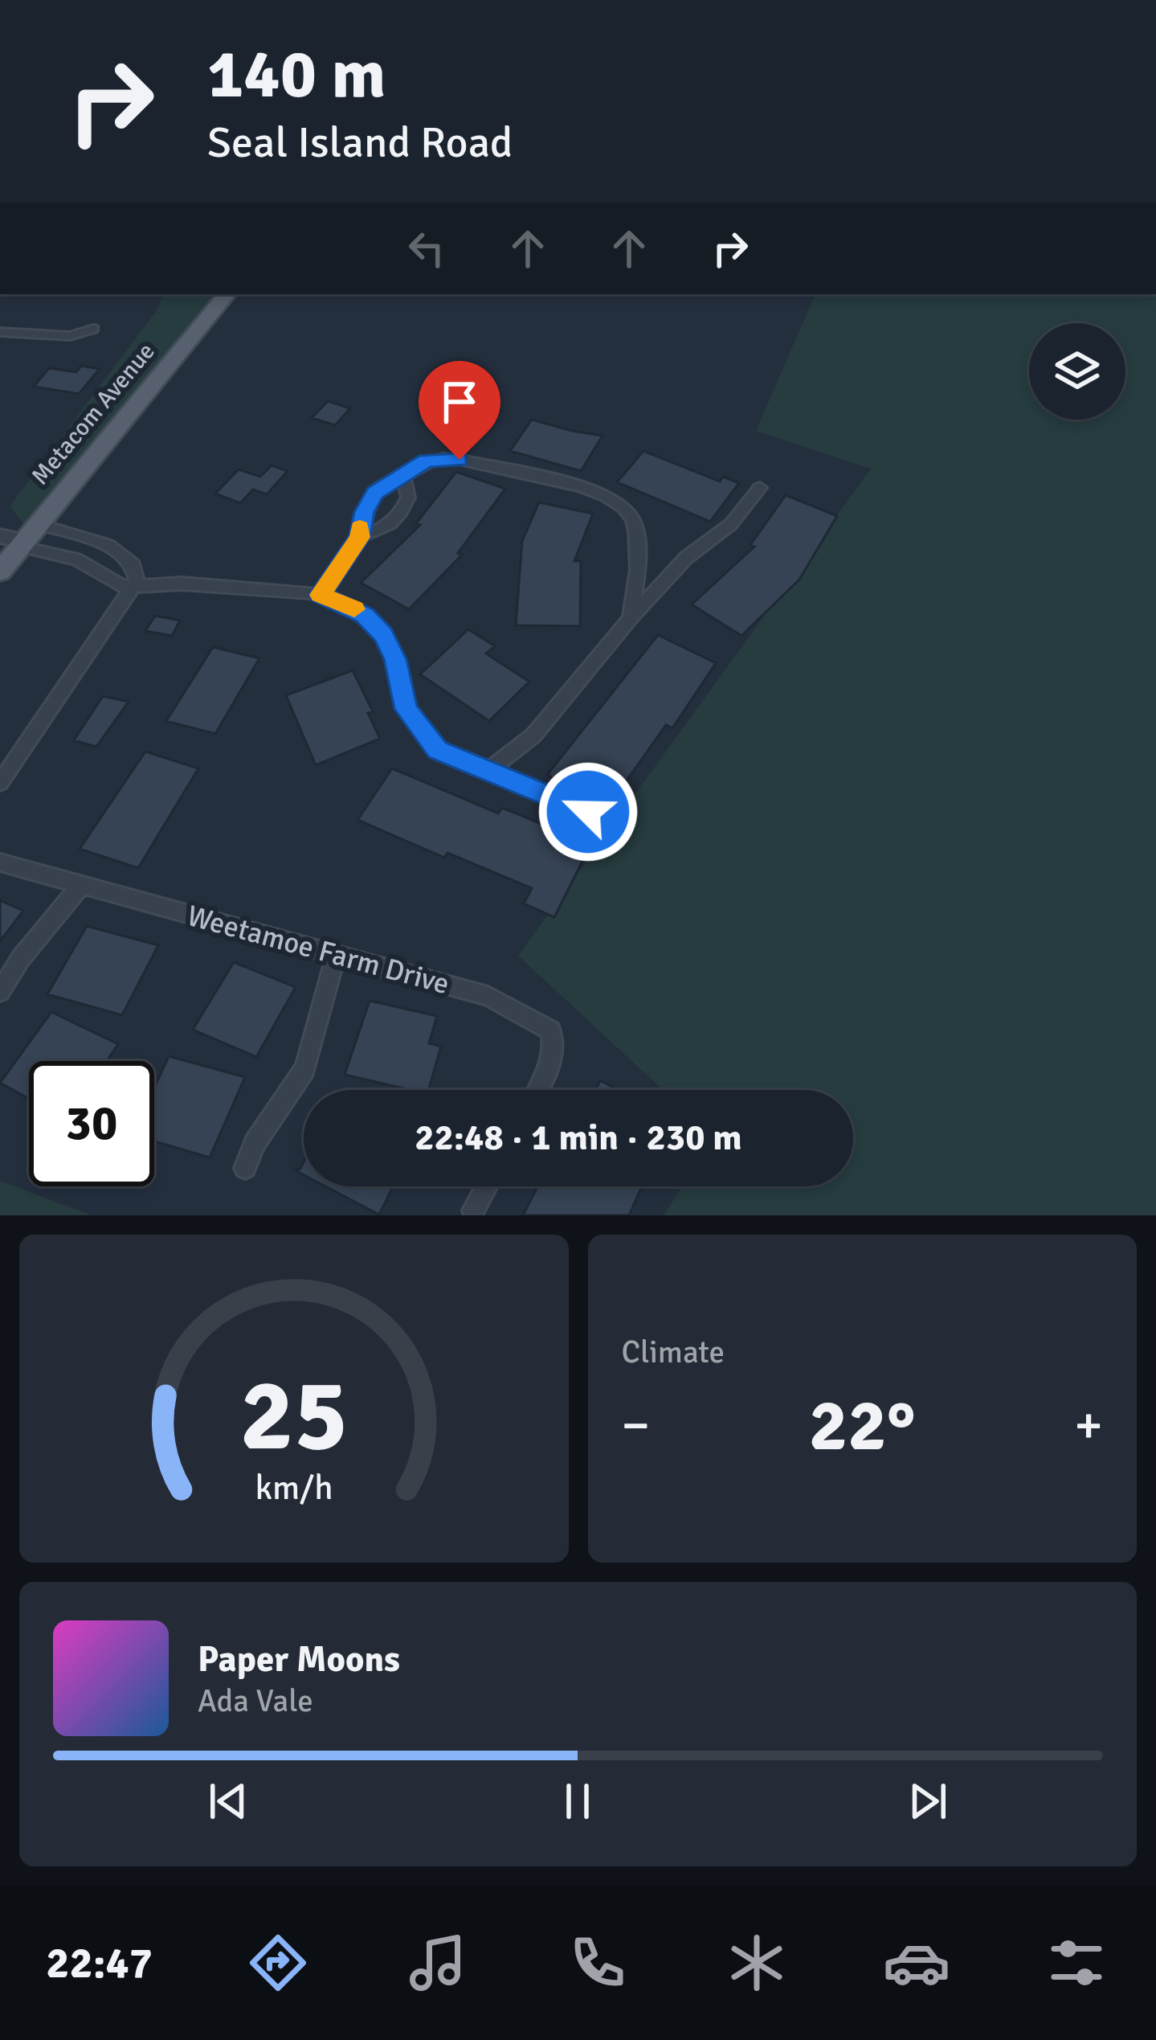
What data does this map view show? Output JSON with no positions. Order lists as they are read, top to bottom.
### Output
{
  "streets": {
    "main road": ["Metacom Avenue"],
    "street": ["Weetamoe Farm Drive"]
  },
  "page": {
    "turn": ["140 m", "Seal Island Road"],
    "limit": "30",
    "trip": "22:48 · 1 min · 230 m",
    "tile": "Climate",
    "heat": ["−", "22°", "+"],
    "song": ["Paper Moons", "Ada Vale"],
    "tabs": "22:47",
    "gauge": ["25", "km/h"]
  }
}
